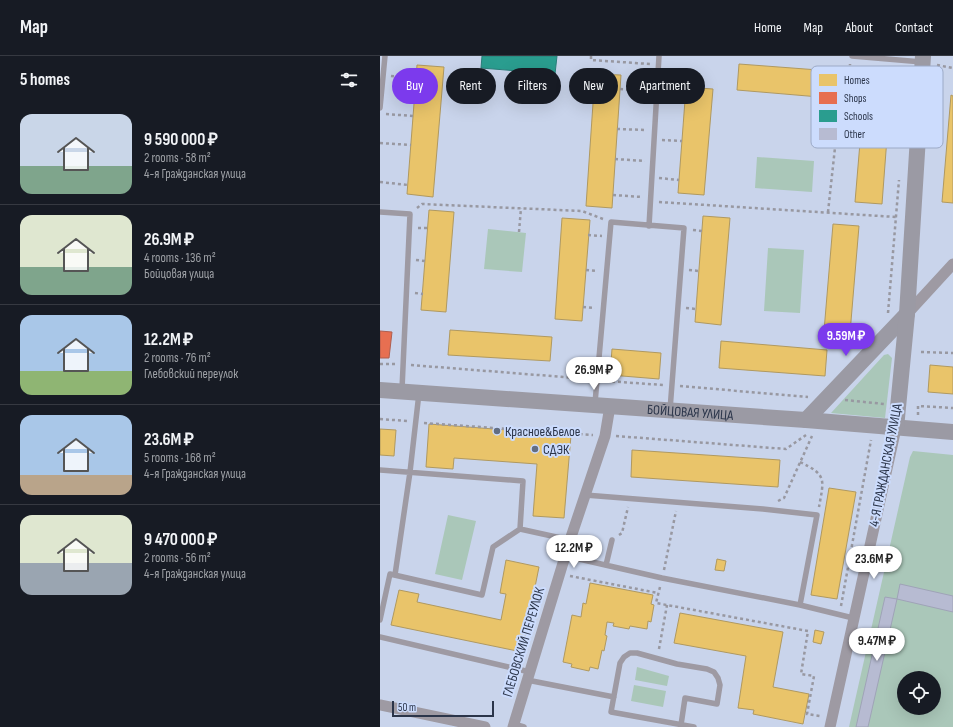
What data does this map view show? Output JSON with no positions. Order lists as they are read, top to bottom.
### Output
{
  "streets": {
    "street": ["БОЙЦОВАЯ УЛИЦА", "4-Я ГРАЖДАНСКАЯ УЛИЦА", "ГЛЕБОВСКИЙ ПЕРЕУЛОК"]
  },
  "crossings": [
    ["БОЙЦОВАЯ УЛИЦА", "4-Я ГРАЖДАНСКАЯ УЛИЦА"],
    ["БОЙЦОВАЯ УЛИЦА", "ГЛЕБОВСКИЙ ПЕРЕУЛОК"]
  ],
  "places": ["Красное&Белое", "СДЭК"],
  "legend": [
    "Homes",
    "Shops",
    "Schools",
    "Other"
  ],
  "scale_bar": "50 m",
  "page": {
    "header": "Map",
    "nav": [
      "Home",
      "Map",
      "About",
      "Contact"
    ],
    "heading": "5 homes",
    "chip": [
      "Buy",
      "Rent",
      "Filters",
      "New",
      "Apartment"
    ],
    "list": [
      {
        "name": "9 590 000 ₽",
        "note": "2 rooms · 58 m² · 4-я Гражданская улица"
      },
      {
        "name": "26.9M ₽",
        "note": "4 rooms · 136 m² · Бойцовая улица"
      },
      {
        "name": "12.2M ₽",
        "note": "2 rooms · 76 m² · Глебовский переулок"
      },
      {
        "name": "23.6M ₽",
        "note": "5 rooms · 168 m² · 4-я Гражданская улица"
      },
      {
        "name": "9 470 000 ₽",
        "note": "2 rooms · 56 m² · 4-я Гражданская улица"
      }
    ],
    "price": [
      "9.59M ₽",
      "26.9M ₽",
      "12.2M ₽",
      "23.6M ₽",
      "9.47M ₽"
    ],
    "scale": "50 m"
  }
}
